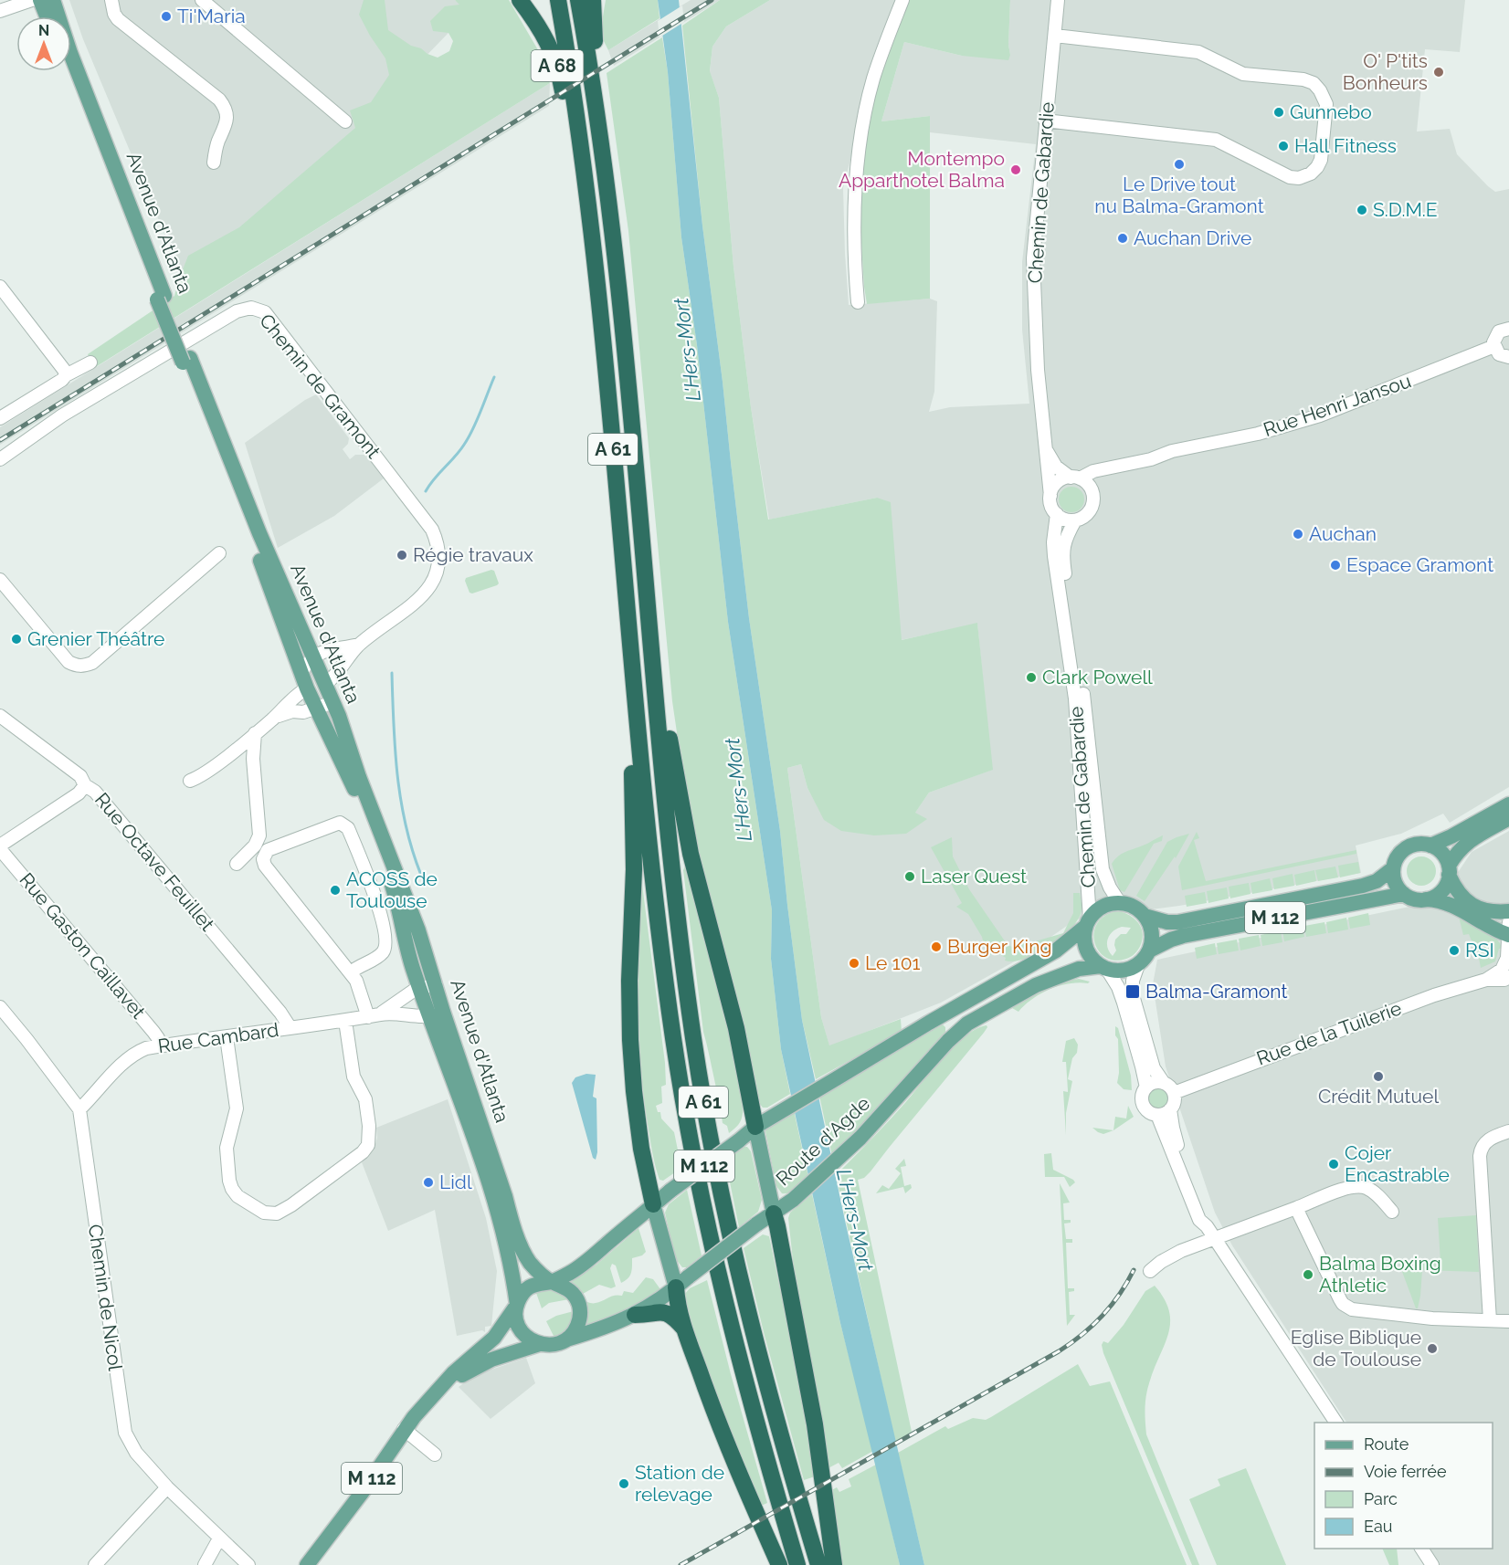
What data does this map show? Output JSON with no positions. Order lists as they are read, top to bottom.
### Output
{
  "streets": {
    "highway": ["A 68", "A 61"],
    "main road": ["Avenue d'Atlanta", "M 112", "Route d'Agde"],
    "street": [
      "Chemin de Gabardie",
      "Chemin de Gramont",
      "Rue Henri Jansou",
      "Rue Octave Feuillet",
      "Rue Gaston Caillavet",
      "Rue de la Tuilerie",
      "Rue Cambard",
      "Chemin de Nicol"
    ]
  },
  "crossings": [
    ["A 68", "A 61"],
    ["Chemin de Gabardie", "Rue Henri Jansou"],
    ["Chemin de Gabardie", "M 112"],
    ["Chemin de Gabardie", "Route d'Agde"],
    ["Avenue d'Atlanta", "Chemin de Gramont"],
    ["Avenue d'Atlanta", "M 112"],
    ["Avenue d'Atlanta", "Rue Cambard"],
    ["Avenue d'Atlanta", "Route d'Agde"],
    ["Rue Octave Feuillet", "Rue Cambard"],
    ["M 112", "Route d'Agde"],
    ["Rue Gaston Caillavet", "Rue Cambard"],
    ["Rue Cambard", "Chemin de Nicol"]
  ],
  "water": ["L'Hers-Mort"],
  "places": {
    "other": [
      "Ti'Maria",
      "O' P'tits Bonheurs",
      "Gunnebo",
      "Hall Fitness",
      "Le Drive tout nu Balma-Gramont",
      "Montempo Apparthotel Balma",
      "S.D.M.E",
      "Auchan Drive",
      "Auchan",
      "Régie travaux",
      "Espace Gramont",
      "Grenier Théâtre",
      "Clark Powell",
      "Laser Quest",
      "ACOSS de Toulouse",
      "Burger King",
      "RSI",
      "Le 101",
      "Crédit Mutuel",
      "Cojer Encastrable",
      "Lidl",
      "Balma Boxing Athletic",
      "Eglise Biblique de Toulouse",
      "Station de relevage"
    ],
    "transit": ["Balma-Gramont"]
  },
  "legend": [
    "Route",
    "Voie ferrée",
    "Parc",
    "Eau"
  ],
  "north": "top"
}
